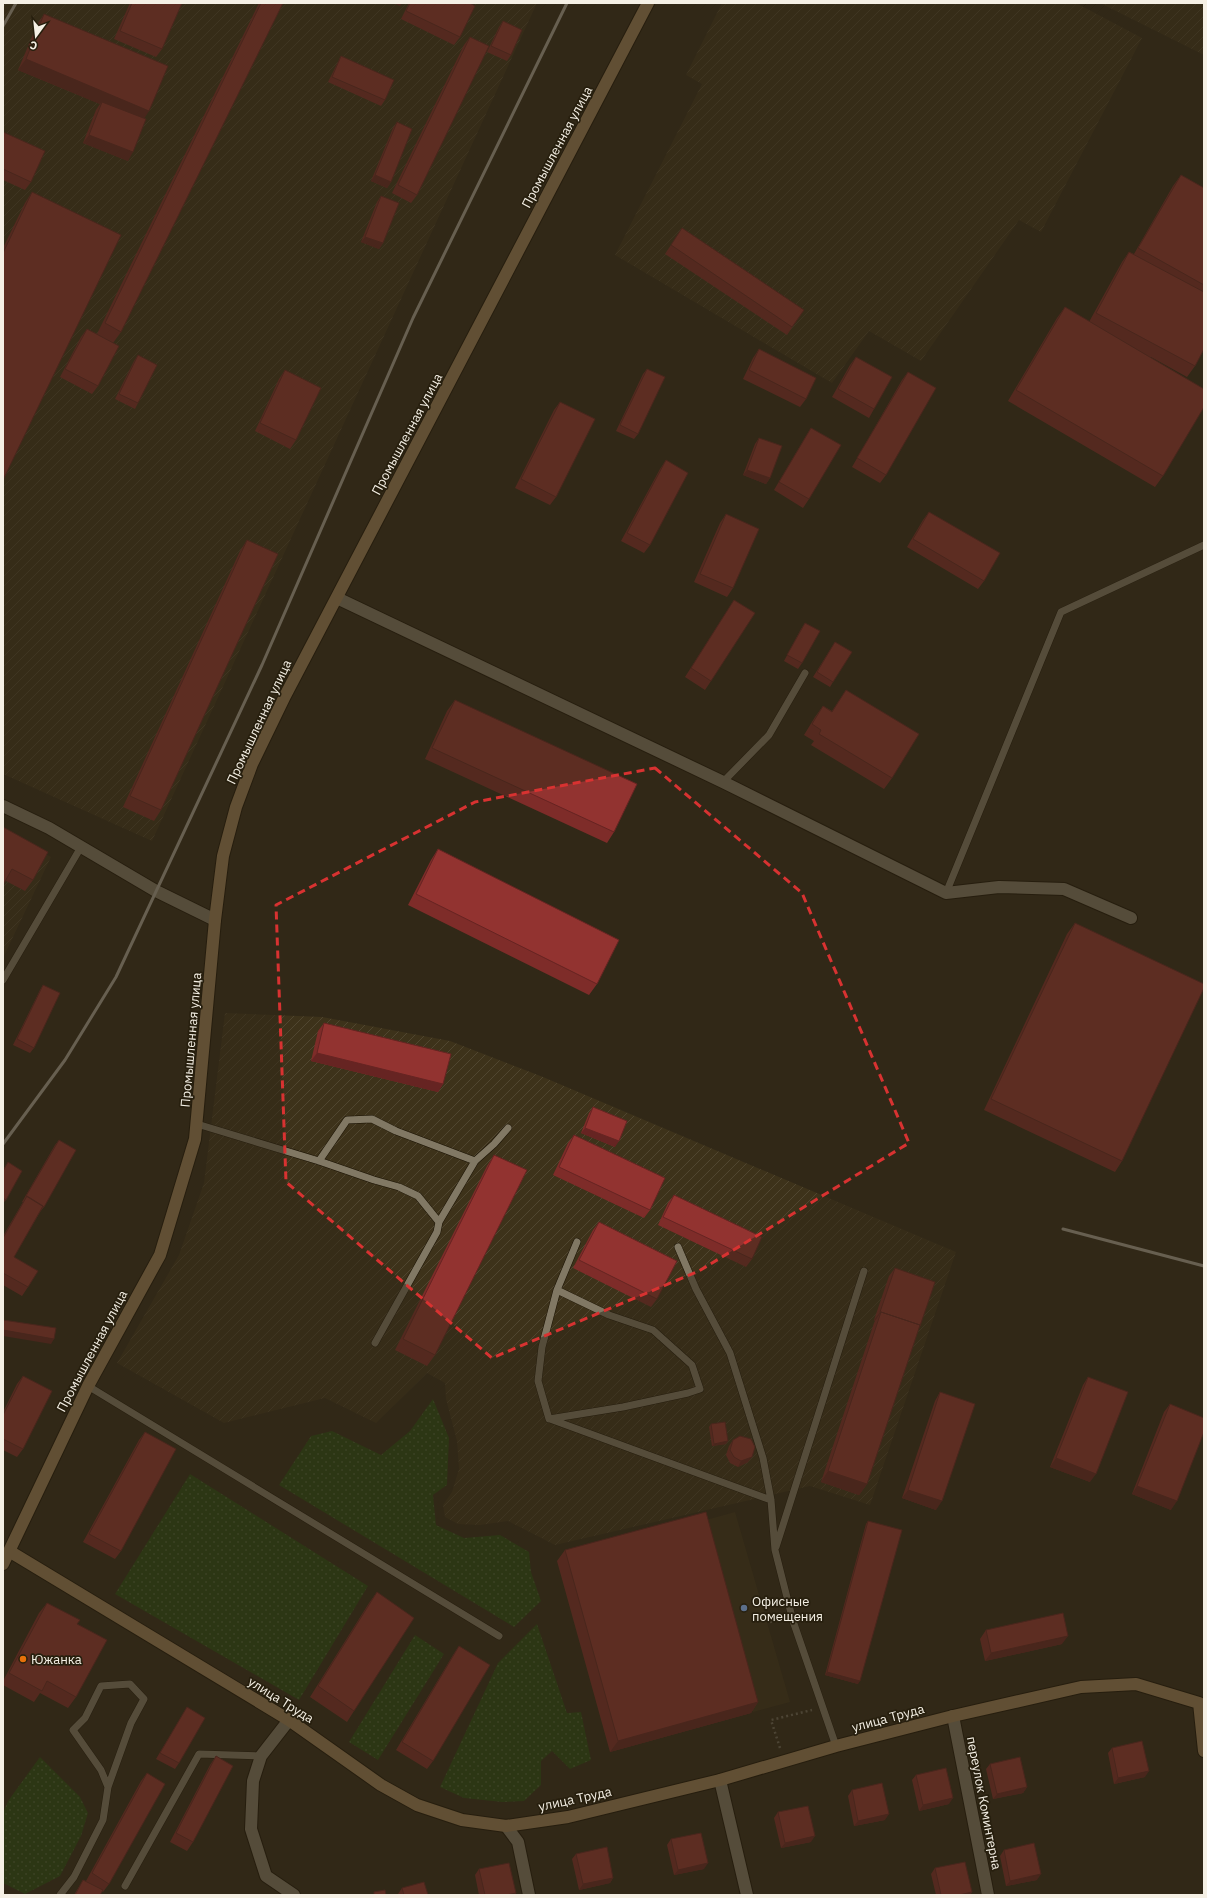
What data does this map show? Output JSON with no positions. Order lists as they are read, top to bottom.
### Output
{
  "streets": {
    "main road": ["Промышленная улица", "улица Труда"],
    "street": ["переулок Коминтерна"]
  },
  "crossings": [
    ["Промышленная улица", "улица Труда"],
    ["улица Труда", "переулок Коминтерна"]
  ],
  "places": ["Офисные помещения", "Южанка"],
  "north": "bottom"
}
